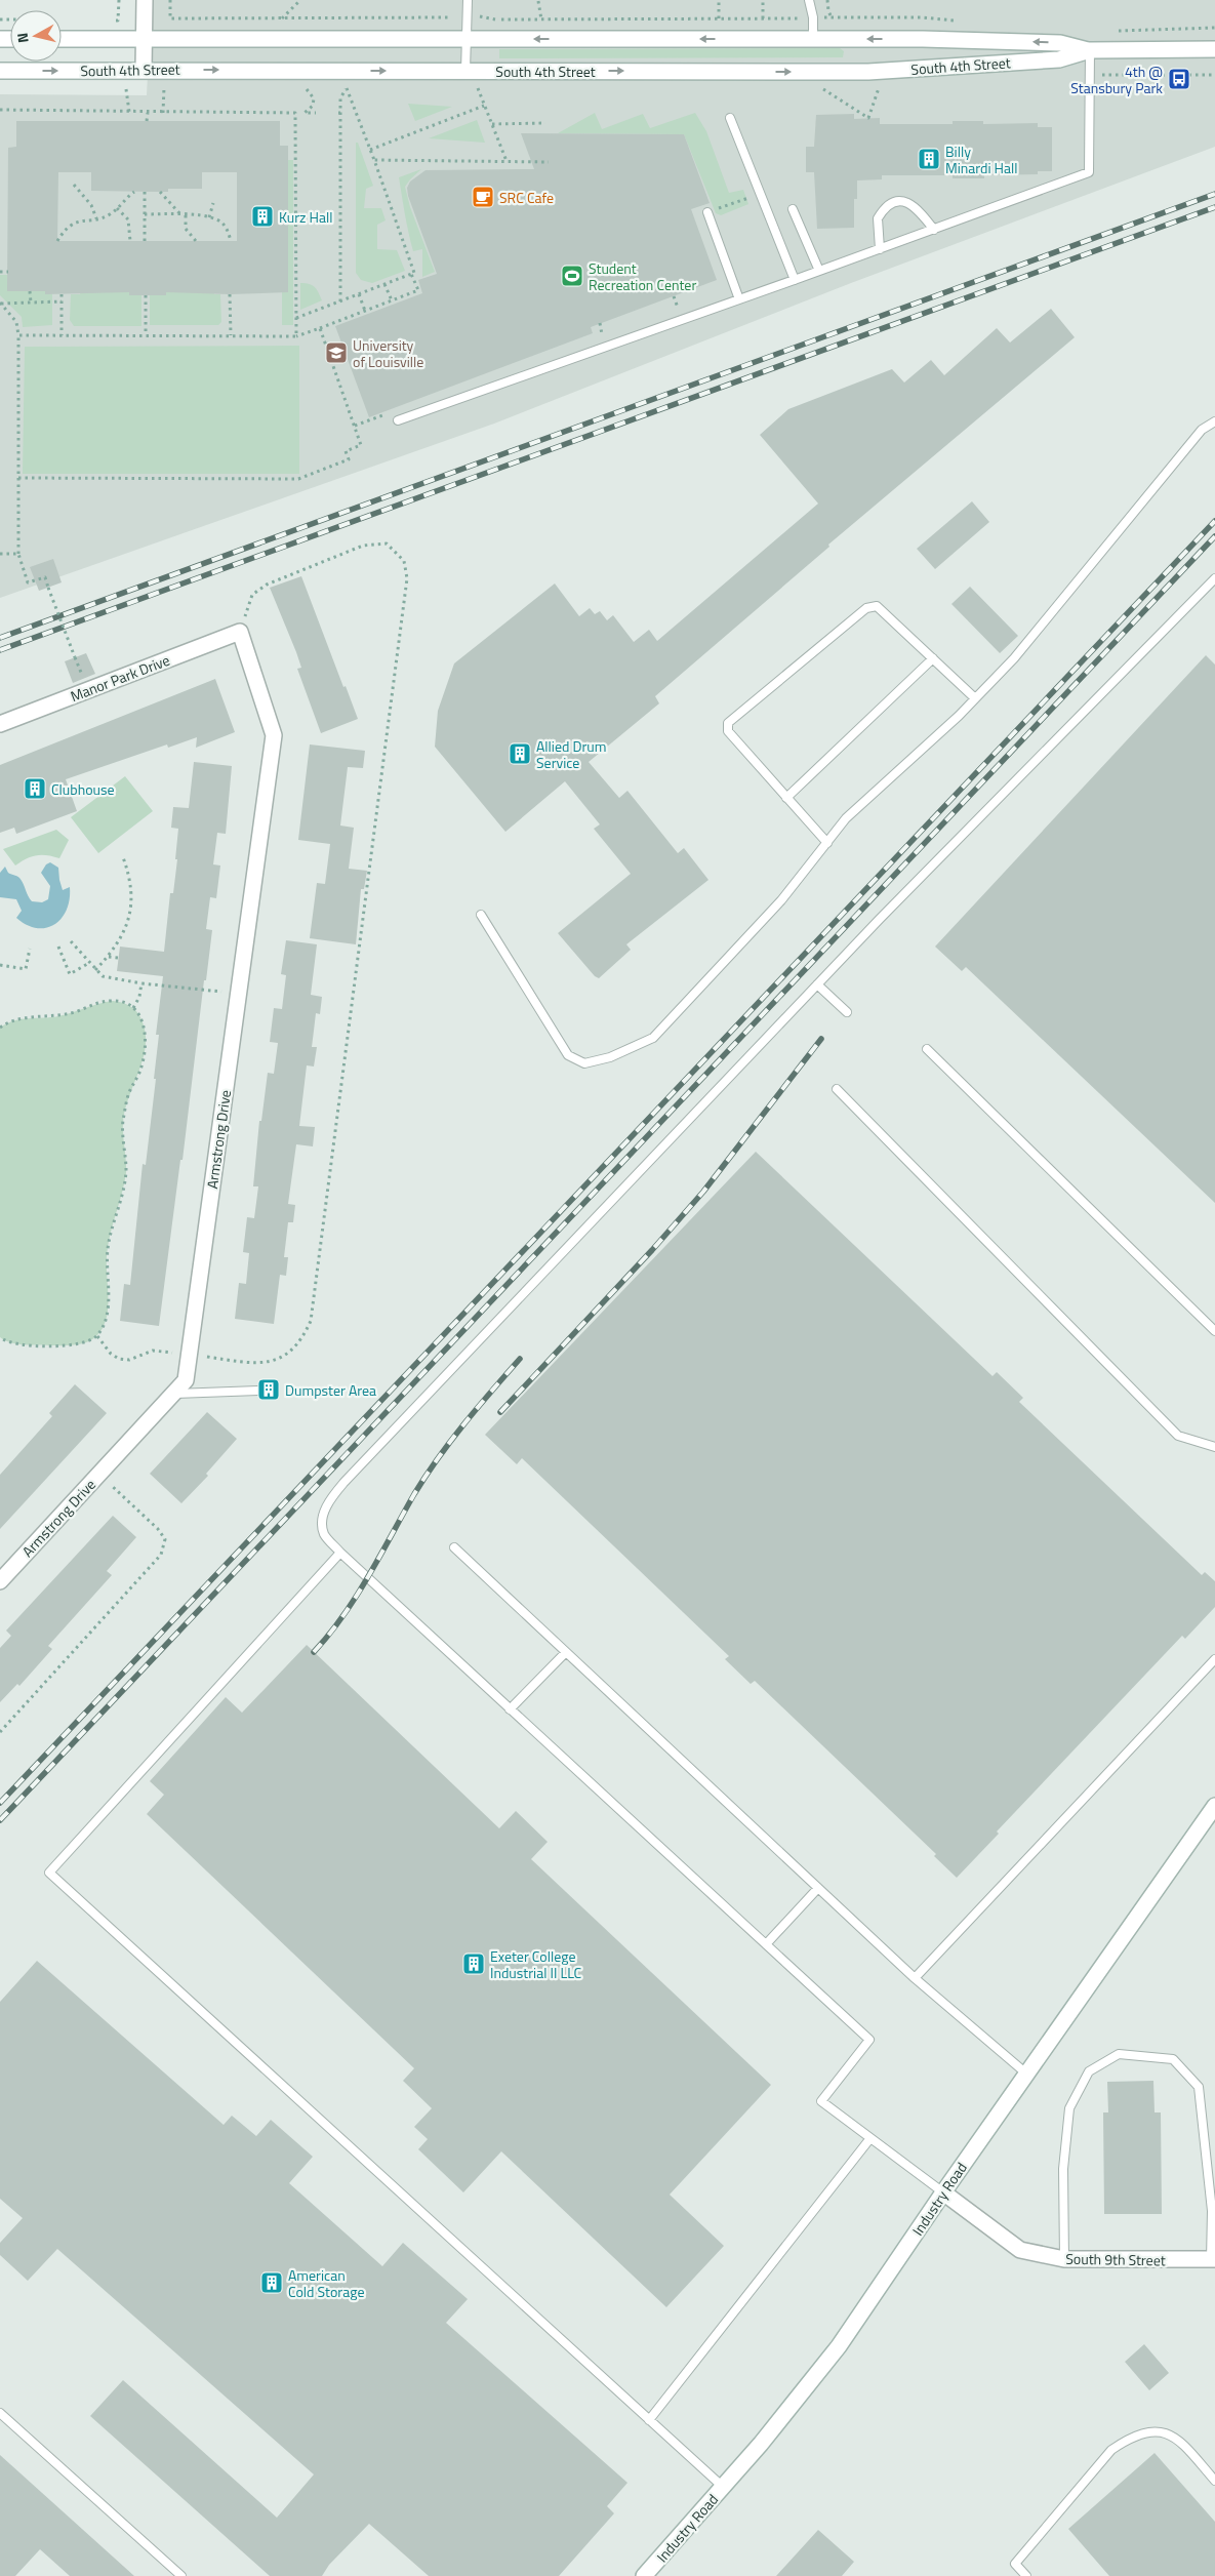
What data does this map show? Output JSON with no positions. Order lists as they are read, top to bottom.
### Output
{
  "streets": {
    "main road": [
      "South 4th Street",
      "Manor Park Drive",
      "Armstrong Drive",
      "Industry Road",
      "South 9th Street"
    ]
  },
  "crossings": [
    ["Manor Park Drive", "Armstrong Drive"],
    ["Industry Road", "South 9th Street"]
  ],
  "places": {
    "bus stop": ["4th @ Stansbury Park"],
    "building": [
      "Billy Minardi Hall",
      "Kurz Hall",
      "Allied Drum Service",
      "Clubhouse",
      "Dumpster Area",
      "Exeter College Industrial II LLC",
      "American Cold Storage"
    ],
    "cafe": ["SRC Cafe"],
    "sports": ["Student Recreation Center"],
    "school or university": ["University of Louisville"]
  },
  "north": "left"
}
